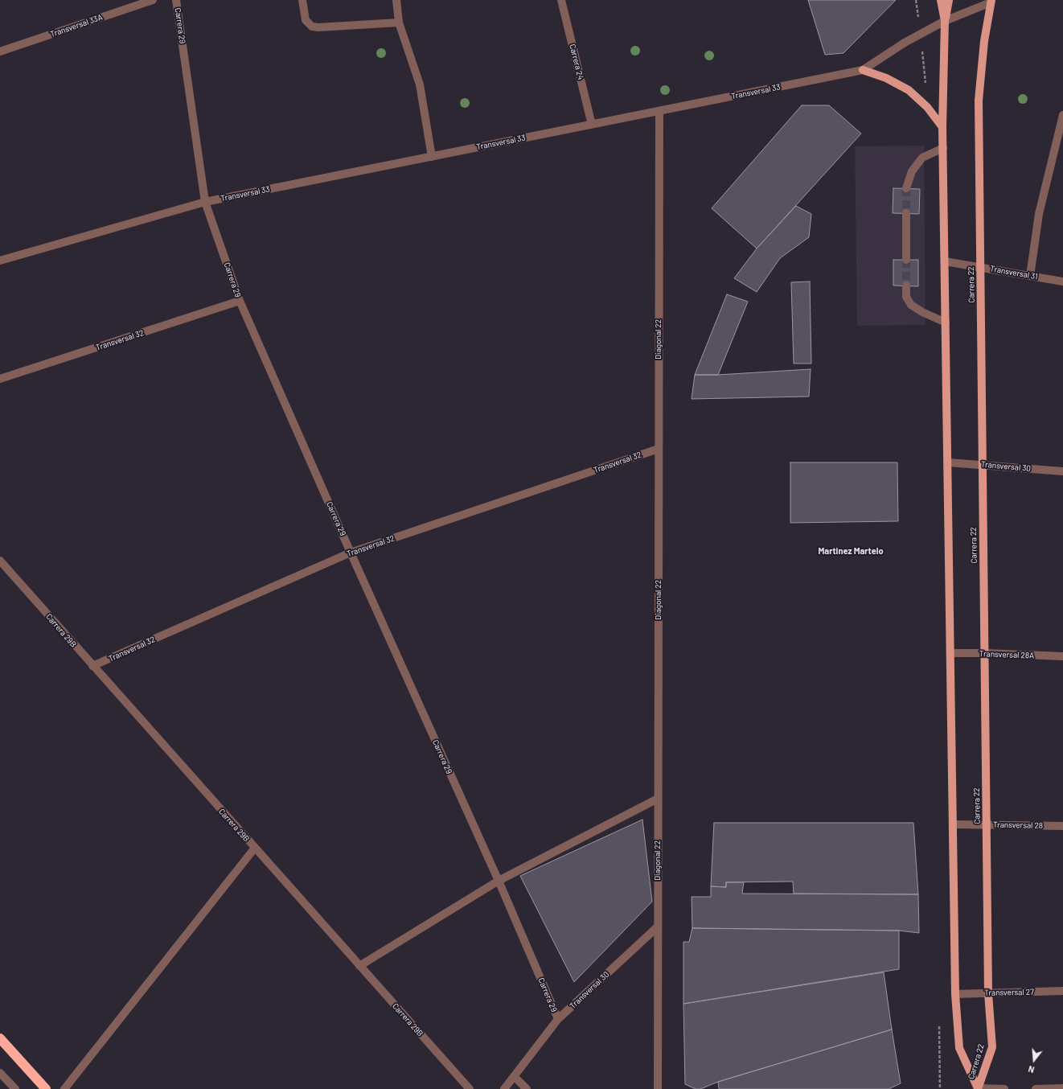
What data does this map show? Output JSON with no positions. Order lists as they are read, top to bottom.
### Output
{
  "streets": {
    "main road": ["Carrera 22"],
    "street": [
      "Transversal 33A",
      "Carrera 29",
      "Carrera 24",
      "Transversal 33",
      "Transversal 31",
      "Diagonal 22",
      "Transversal 32",
      "Transversal 30",
      "Carrera 29B",
      "Transversal 28A",
      "Transversal 28",
      "Transversal 27"
    ]
  },
  "crossings": [
    ["Carrera 29", "Transversal 33"],
    ["Carrera 29", "Transversal 32"],
    ["Carrera 29", "Transversal 30"],
    ["Carrera 24", "Transversal 33"],
    ["Transversal 33", "Carrera 22"],
    ["Transversal 33", "Diagonal 22"],
    ["Transversal 31", "Carrera 22"],
    ["Carrera 22", "Transversal 30"],
    ["Carrera 22", "Transversal 28A"],
    ["Carrera 22", "Transversal 28"],
    ["Carrera 22", "Transversal 27"],
    ["Diagonal 22", "Transversal 32"],
    ["Diagonal 22", "Transversal 30"],
    ["Transversal 32", "Carrera 29B"]
  ],
  "districts": ["Martinez Martelo"],
  "north": "bottom"
}
